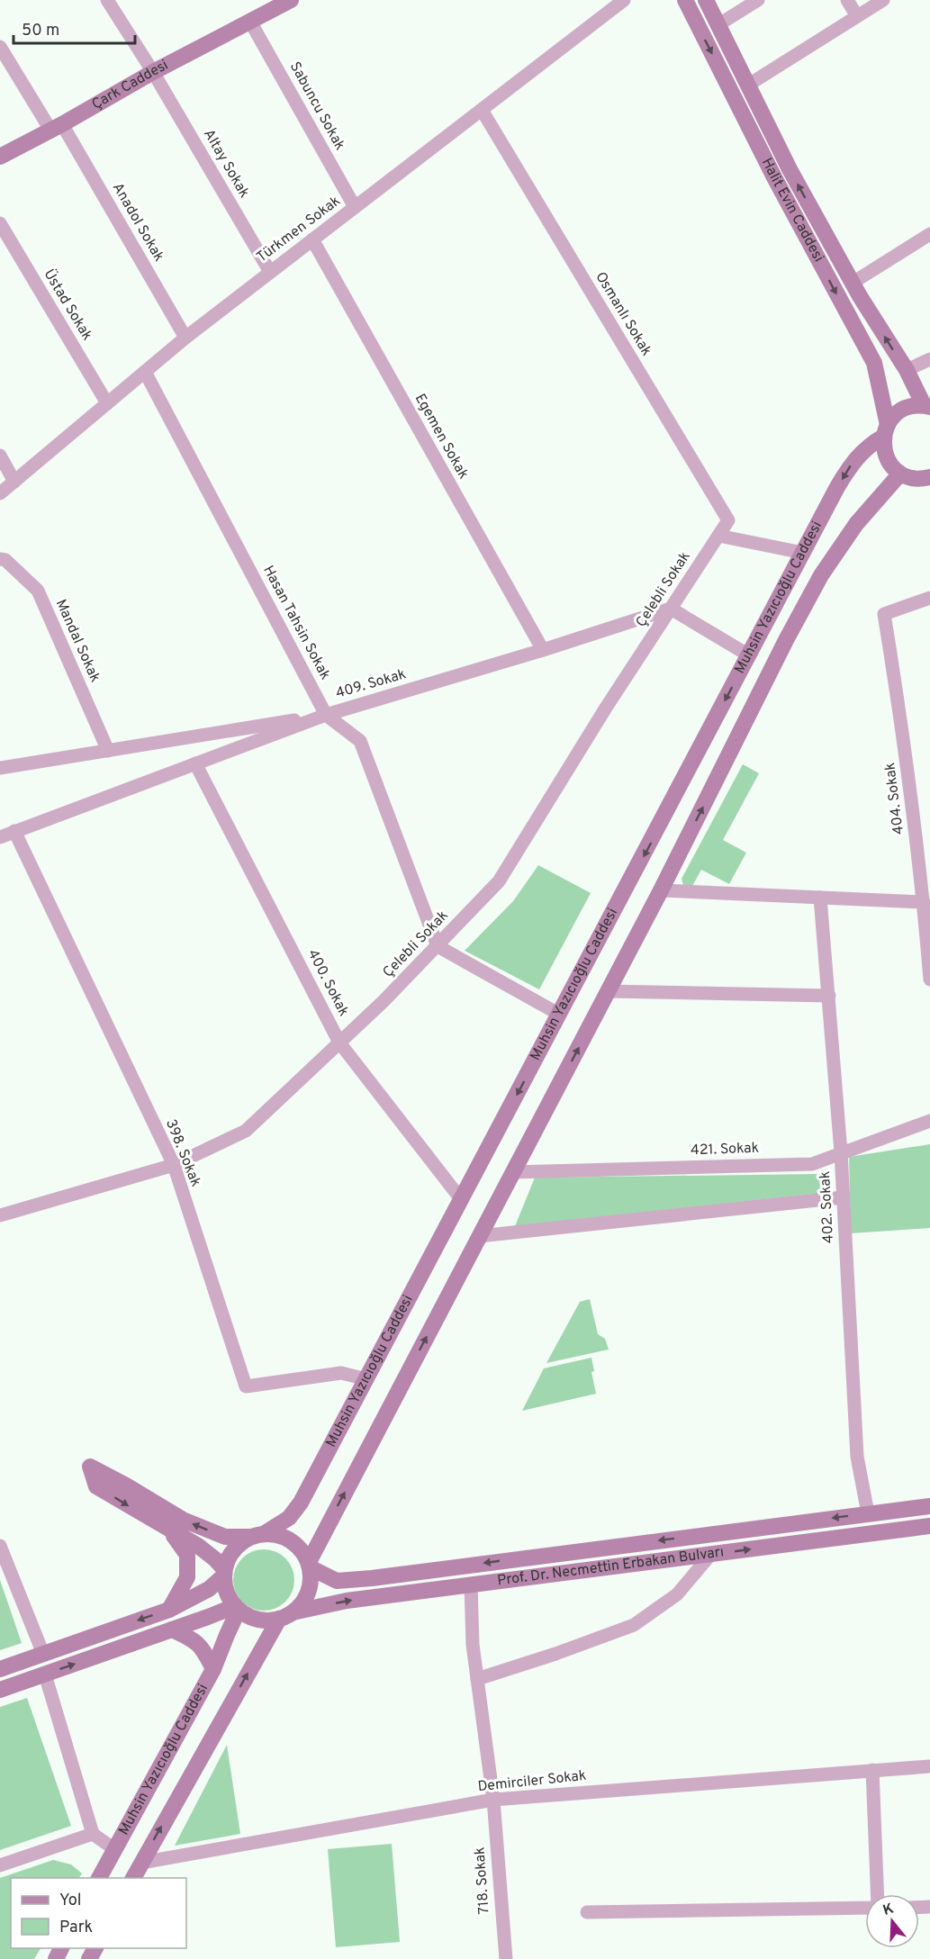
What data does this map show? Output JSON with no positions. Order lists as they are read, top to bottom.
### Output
{
  "streets": {
    "main road": [
      "Çark Caddesi",
      "Halit Evin Caddesi",
      "Muhsin Yazıcıoğlu Caddesi",
      "Prof. Dr. Necmettin Erbakan Bulvarı"
    ],
    "street": [
      "Sabuncu Sokak",
      "Altay Sokak",
      "Anadol Sokak",
      "Türkmen Sokak",
      "Üstad Sokak",
      "Osmanlı Sokak",
      "Egemen Sokak",
      "Çelebli Sokak",
      "Hasan Tahsin Sokak",
      "Mandal Sokak",
      "409. Sokak",
      "404. Sokak",
      "400. Sokak",
      "421. Sokak",
      "398. Sokak",
      "402. Sokak",
      "Demirciler Sokak",
      "718. Sokak"
    ]
  },
  "crossings": [
    ["Çark Caddesi", "Sabuncu Sokak"],
    ["Çark Caddesi", "Altay Sokak"],
    ["Çark Caddesi", "Anadol Sokak"],
    ["Sabuncu Sokak", "Türkmen Sokak"],
    ["Altay Sokak", "Türkmen Sokak"],
    ["Halit Evin Caddesi", "Muhsin Yazıcıoğlu Caddesi"],
    ["Anadol Sokak", "Türkmen Sokak"],
    ["Türkmen Sokak", "Üstad Sokak"],
    ["Türkmen Sokak", "Osmanlı Sokak"],
    ["Türkmen Sokak", "Egemen Sokak"],
    ["Türkmen Sokak", "Hasan Tahsin Sokak"],
    ["Osmanlı Sokak", "Çelebli Sokak"],
    ["Egemen Sokak", "409. Sokak"],
    ["Çelebli Sokak", "Hasan Tahsin Sokak"],
    ["Çelebli Sokak", "409. Sokak"],
    ["Çelebli Sokak", "400. Sokak"],
    ["Çelebli Sokak", "398. Sokak"],
    ["Muhsin Yazıcıoğlu Caddesi", "400. Sokak"],
    ["Muhsin Yazıcıoğlu Caddesi", "421. Sokak"],
    ["Muhsin Yazıcıoğlu Caddesi", "398. Sokak"],
    ["Muhsin Yazıcıoğlu Caddesi", "Prof. Dr. Necmettin Erbakan Bulvarı"],
    ["Muhsin Yazıcıoğlu Caddesi", "Demirciler Sokak"],
    ["Hasan Tahsin Sokak", "409. Sokak"],
    ["409. Sokak", "400. Sokak"],
    ["409. Sokak", "398. Sokak"],
    ["421. Sokak", "402. Sokak"],
    ["402. Sokak", "Prof. Dr. Necmettin Erbakan Bulvarı"],
    ["Prof. Dr. Necmettin Erbakan Bulvarı", "718. Sokak"],
    ["Demirciler Sokak", "718. Sokak"]
  ],
  "legend": ["Yol", "Park"],
  "scale_bar": "50 m",
  "north": "top"
}
